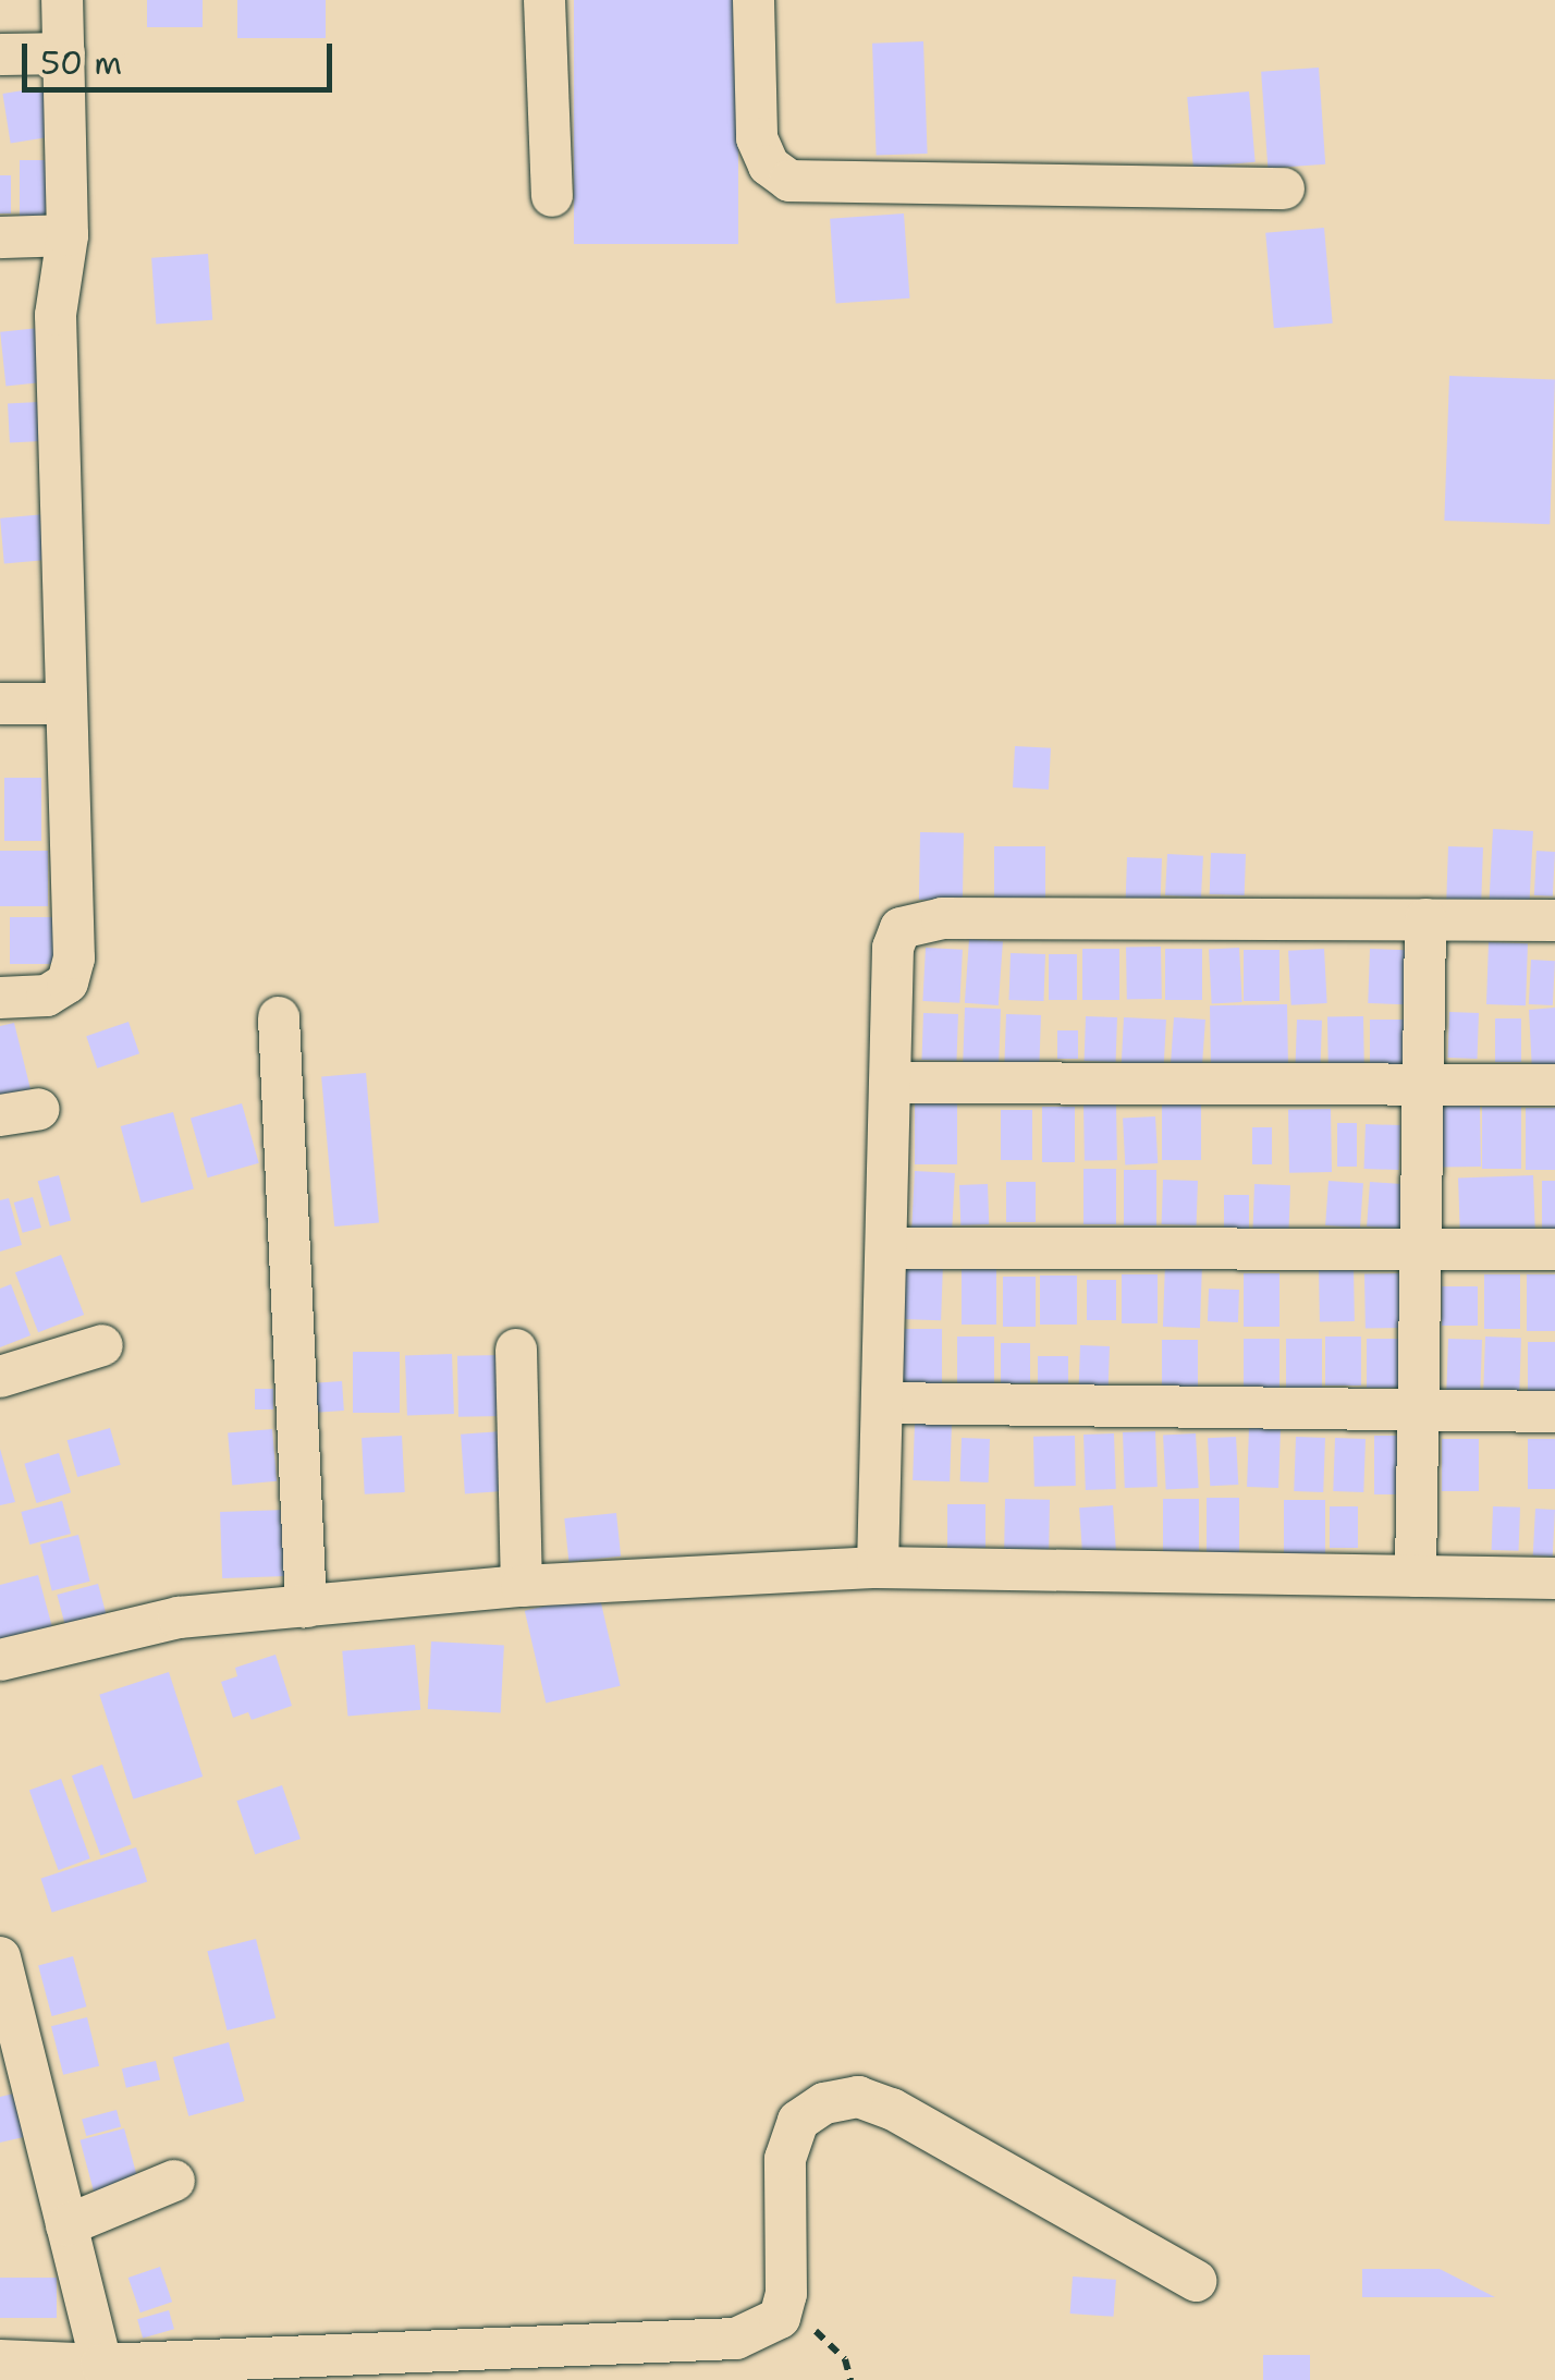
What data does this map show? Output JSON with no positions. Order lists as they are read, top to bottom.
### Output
{
  "scale_bar": "50 m"
}
